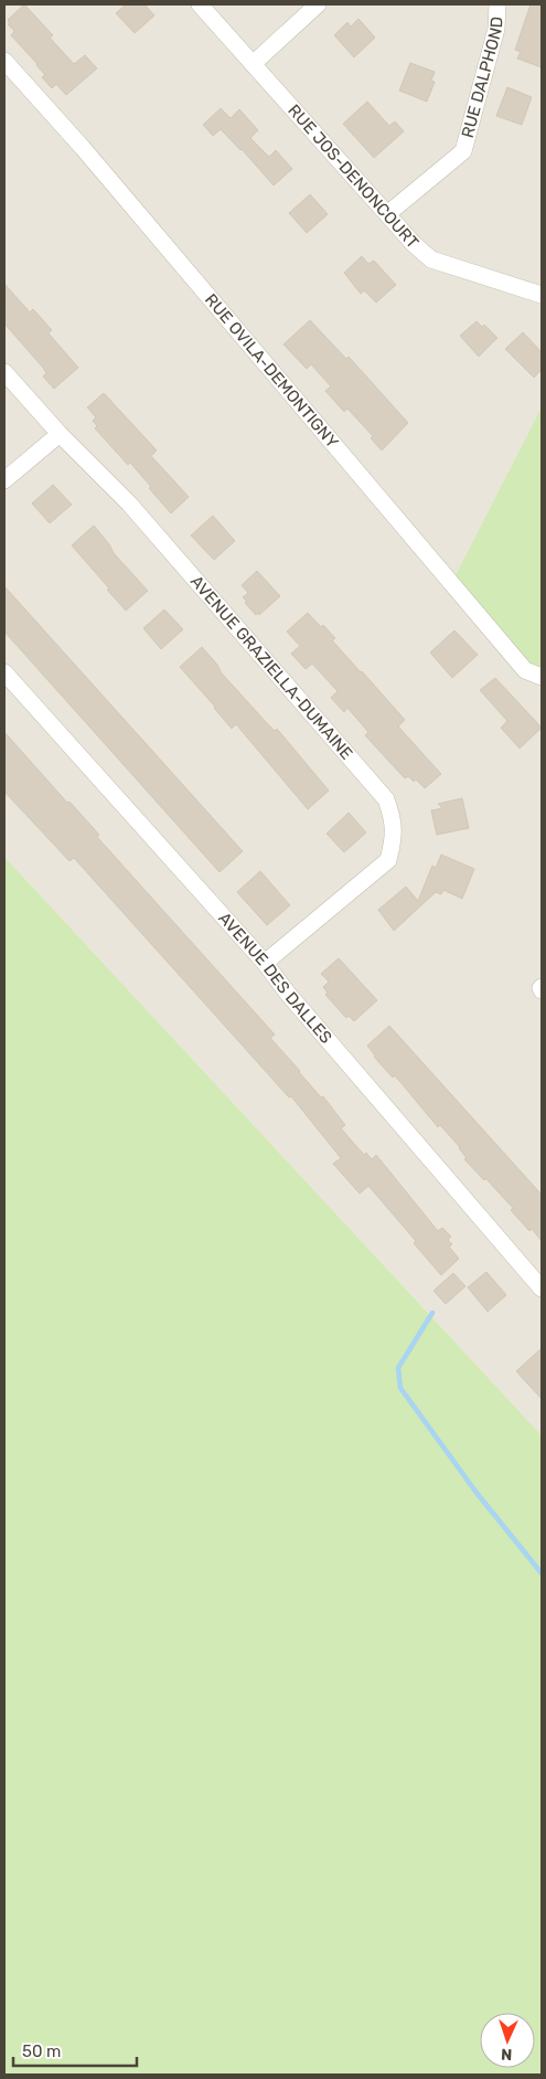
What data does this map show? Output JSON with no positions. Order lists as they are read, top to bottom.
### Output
{
  "streets": {
    "street": [
      "RUE DALPHOND",
      "RUE JOS-DENONCOURT",
      "RUE OVILA-DEMONTIGNY",
      "AVENUE GRAZIELLA-DUMAINE",
      "AVENUE DES DALLES"
    ]
  },
  "crossings": [
    ["RUE DALPHOND", "RUE JOS-DENONCOURT"],
    ["AVENUE GRAZIELLA-DUMAINE", "AVENUE DES DALLES"]
  ],
  "scale_bar": "50 m",
  "north": "bottom"
}
